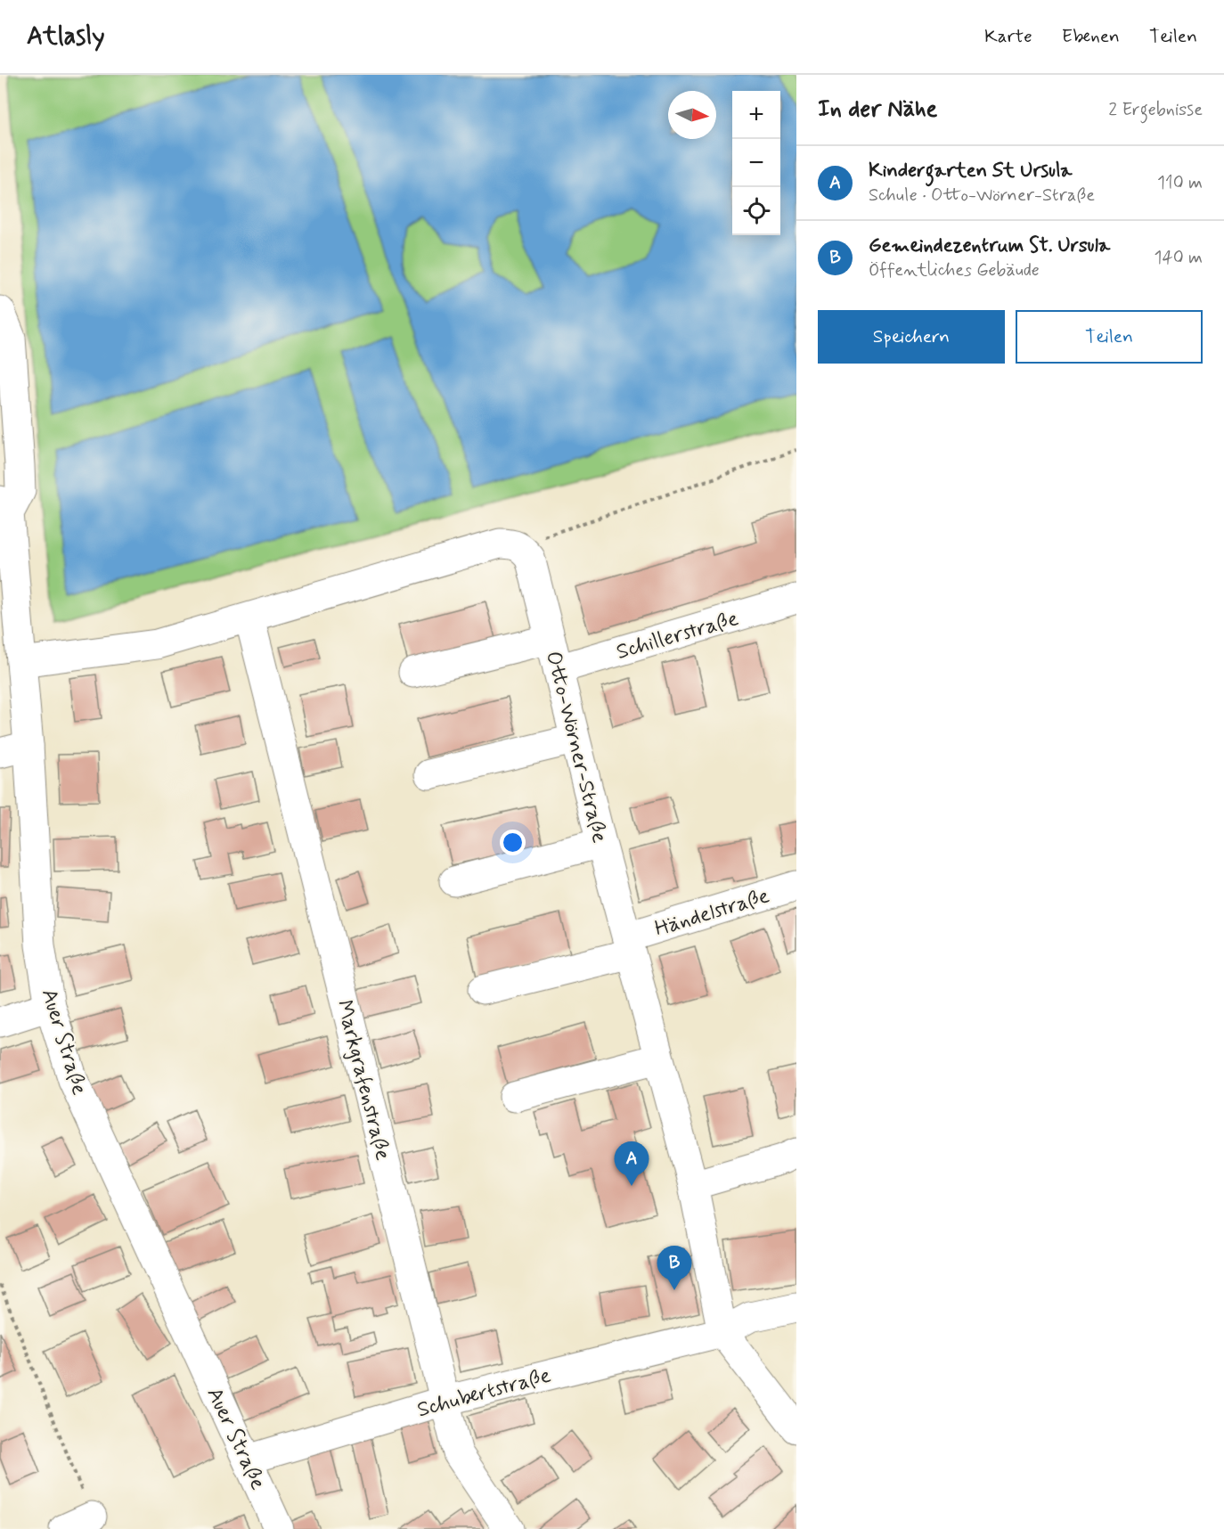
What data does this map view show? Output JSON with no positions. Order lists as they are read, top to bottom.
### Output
{
  "streets": {
    "street": [
      "Schillerstraße",
      "Otto-Wörner-Straße",
      "Händelstraße",
      "Auer Straße",
      "Markgrafenstraße",
      "Schubertstraße"
    ]
  },
  "crossings": [
    ["Schillerstraße", "Otto-Wörner-Straße"],
    ["Otto-Wörner-Straße", "Händelstraße"],
    ["Otto-Wörner-Straße", "Schubertstraße"],
    ["Auer Straße", "Schubertstraße"],
    ["Markgrafenstraße", "Schubertstraße"]
  ],
  "north": "right",
  "page": {
    "header": "Atlasly",
    "nav": ["Karte", "Ebenen", "Teilen"],
    "heading": ["In der Nähe", "2 Ergebnisse"],
    "map_buttons": ["+", "−"],
    "list": [
      {
        "mark": "A",
        "name": "Kindergarten St Ursula",
        "note": "Schule · Otto-Wörner-Straße",
        "value": "110 m"
      },
      {
        "mark": "B",
        "name": "Gemeindezentrum St. Ursula",
        "note": "Öffentliches Gebäude",
        "value": "140 m"
      }
    ],
    "buttons": ["Speichern", "Teilen"],
    "pins": ["A", "B"]
  }
}
